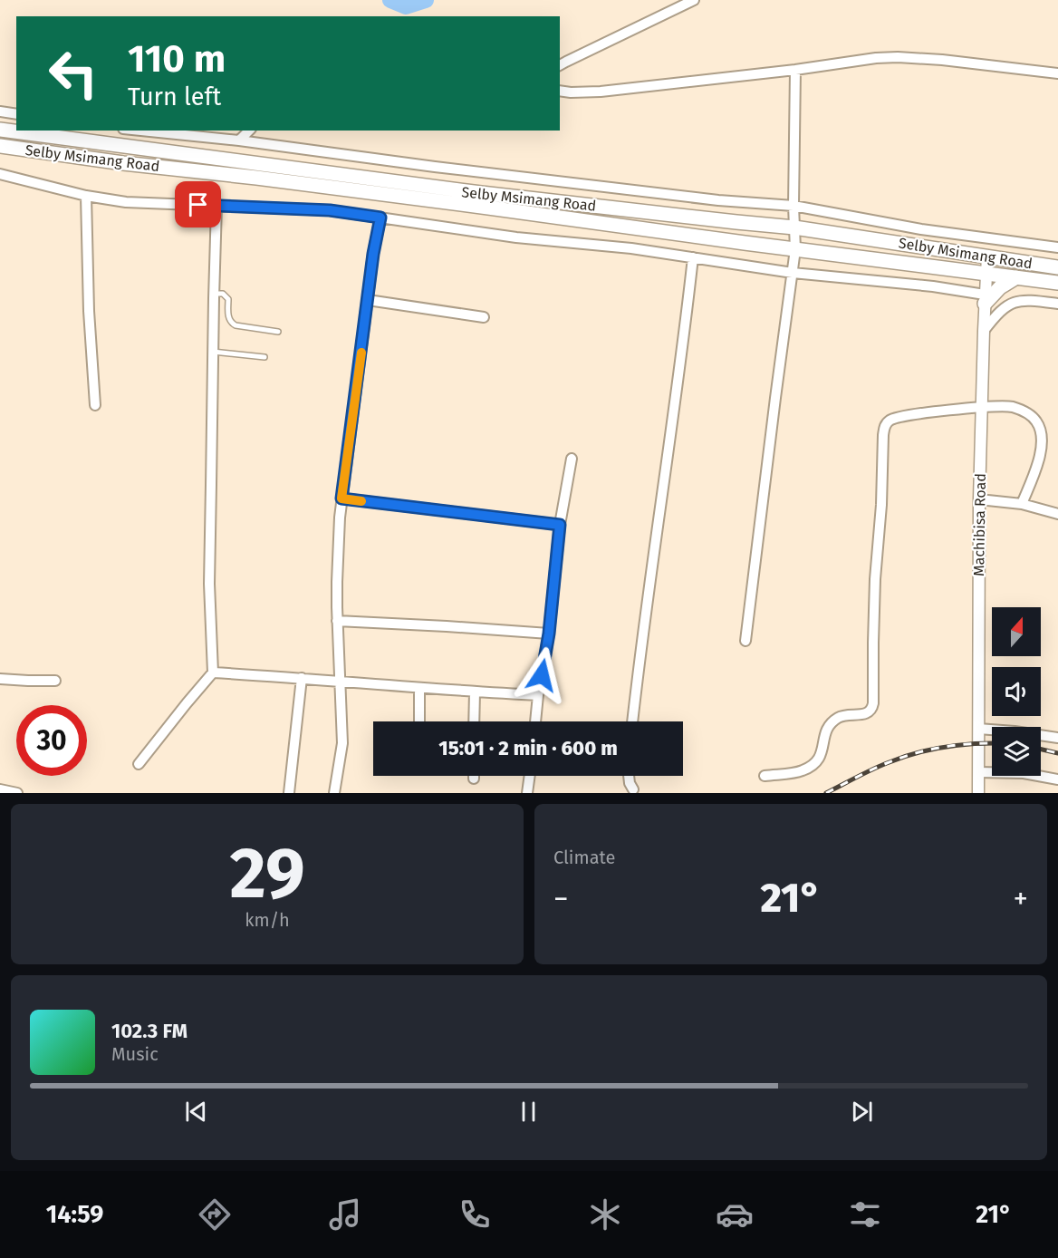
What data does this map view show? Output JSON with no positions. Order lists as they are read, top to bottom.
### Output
{
  "streets": {
    "main road": ["Selby Msimang Road"],
    "street": ["Machibisa Road"]
  },
  "crossings": [
    ["Selby Msimang Road", "Machibisa Road"]
  ],
  "north": "top",
  "page": {
    "turn": ["110 m", "Turn left"],
    "limit": "30",
    "trip": "15:01 · 2 min · 600 m",
    "tile": [
      ["29", "km/h"],
      "Climate"
    ],
    "heat": ["−", "21°", "+"],
    "song": ["102.3 FM", "Music"],
    "tabs": ["14:59", "21°"]
  }
}
